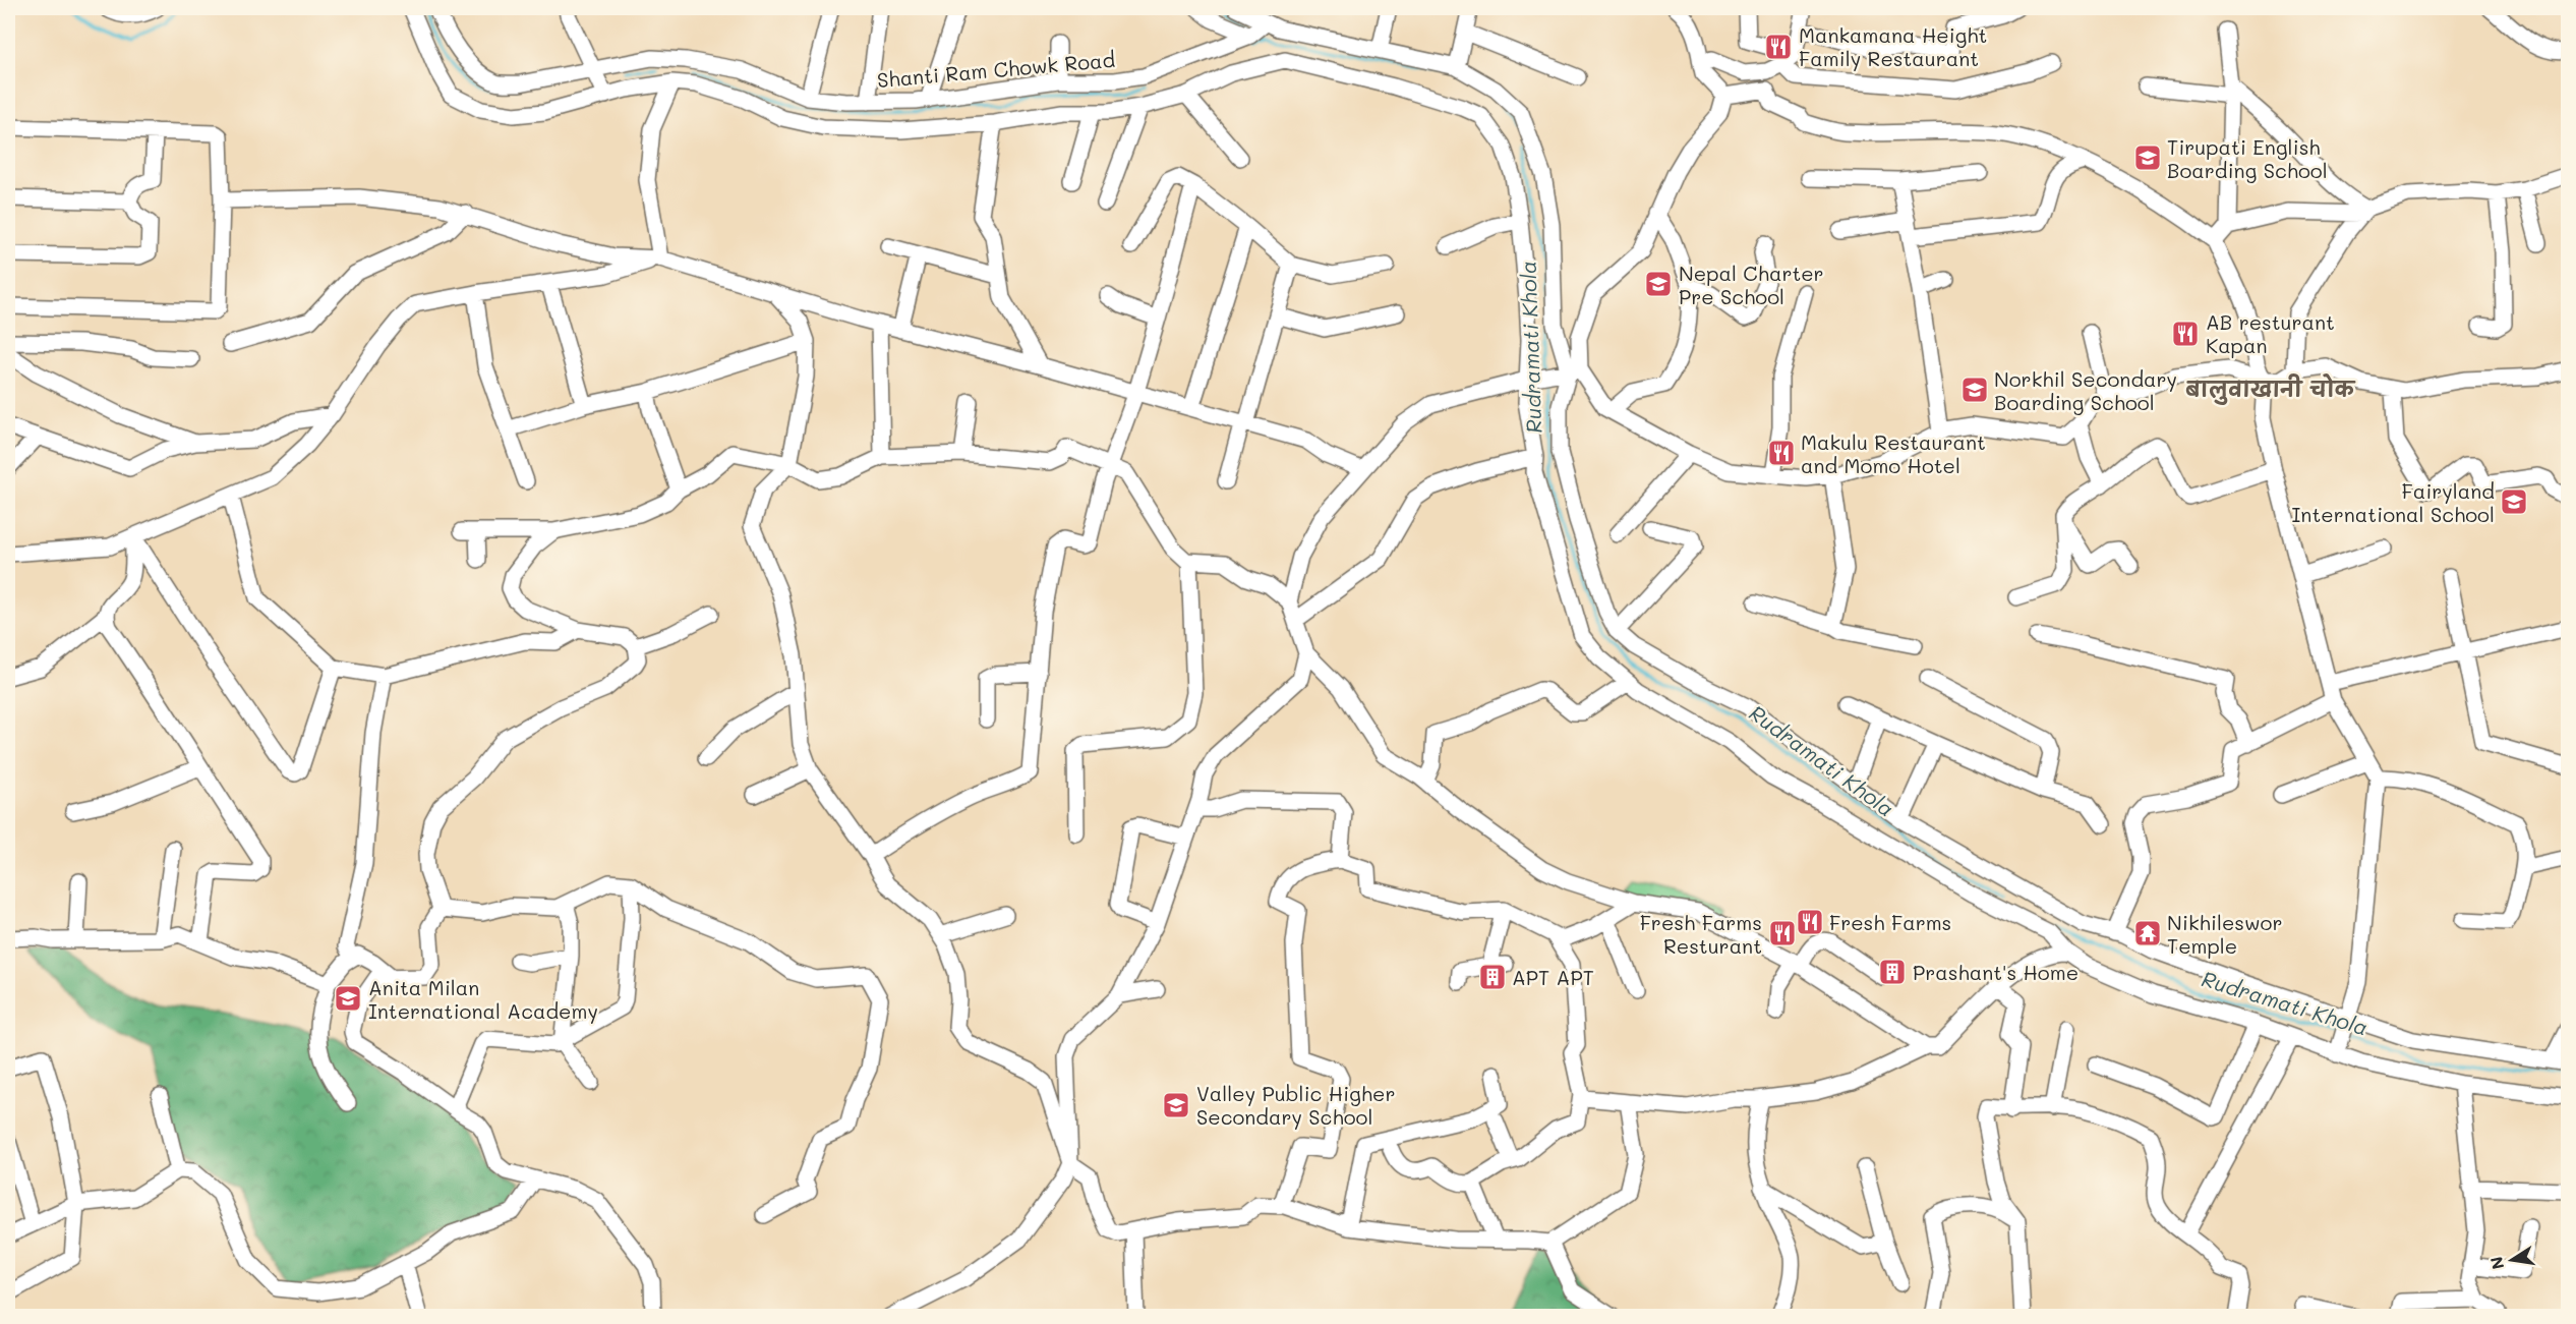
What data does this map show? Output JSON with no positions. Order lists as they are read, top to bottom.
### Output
{
  "streets": {
    "street": ["Shanti Ram Chowk Road"]
  },
  "districts": ["बालुवाखानी चोक"],
  "water": ["Rudramati Khola"],
  "places": {
    "restaurant": [
      "Mankamana Height Family Restaurant",
      "AB resturant Kapan",
      "Makulu Restaurant and Momo Hotel",
      "Fresh Farms",
      "Fresh Farms Resturant"
    ],
    "school or university": [
      "Tirupati English Boarding School",
      "Nepal Charter Pre School",
      "Norkhil Secondary Boarding School",
      "Fairyland International School",
      "Anita Milan International Academy",
      "Valley Public Higher Secondary School"
    ],
    "temple": ["Nikhileswor Temple"],
    "building": ["Prashant's Home", "APT APT"]
  },
  "north": "left"
}
